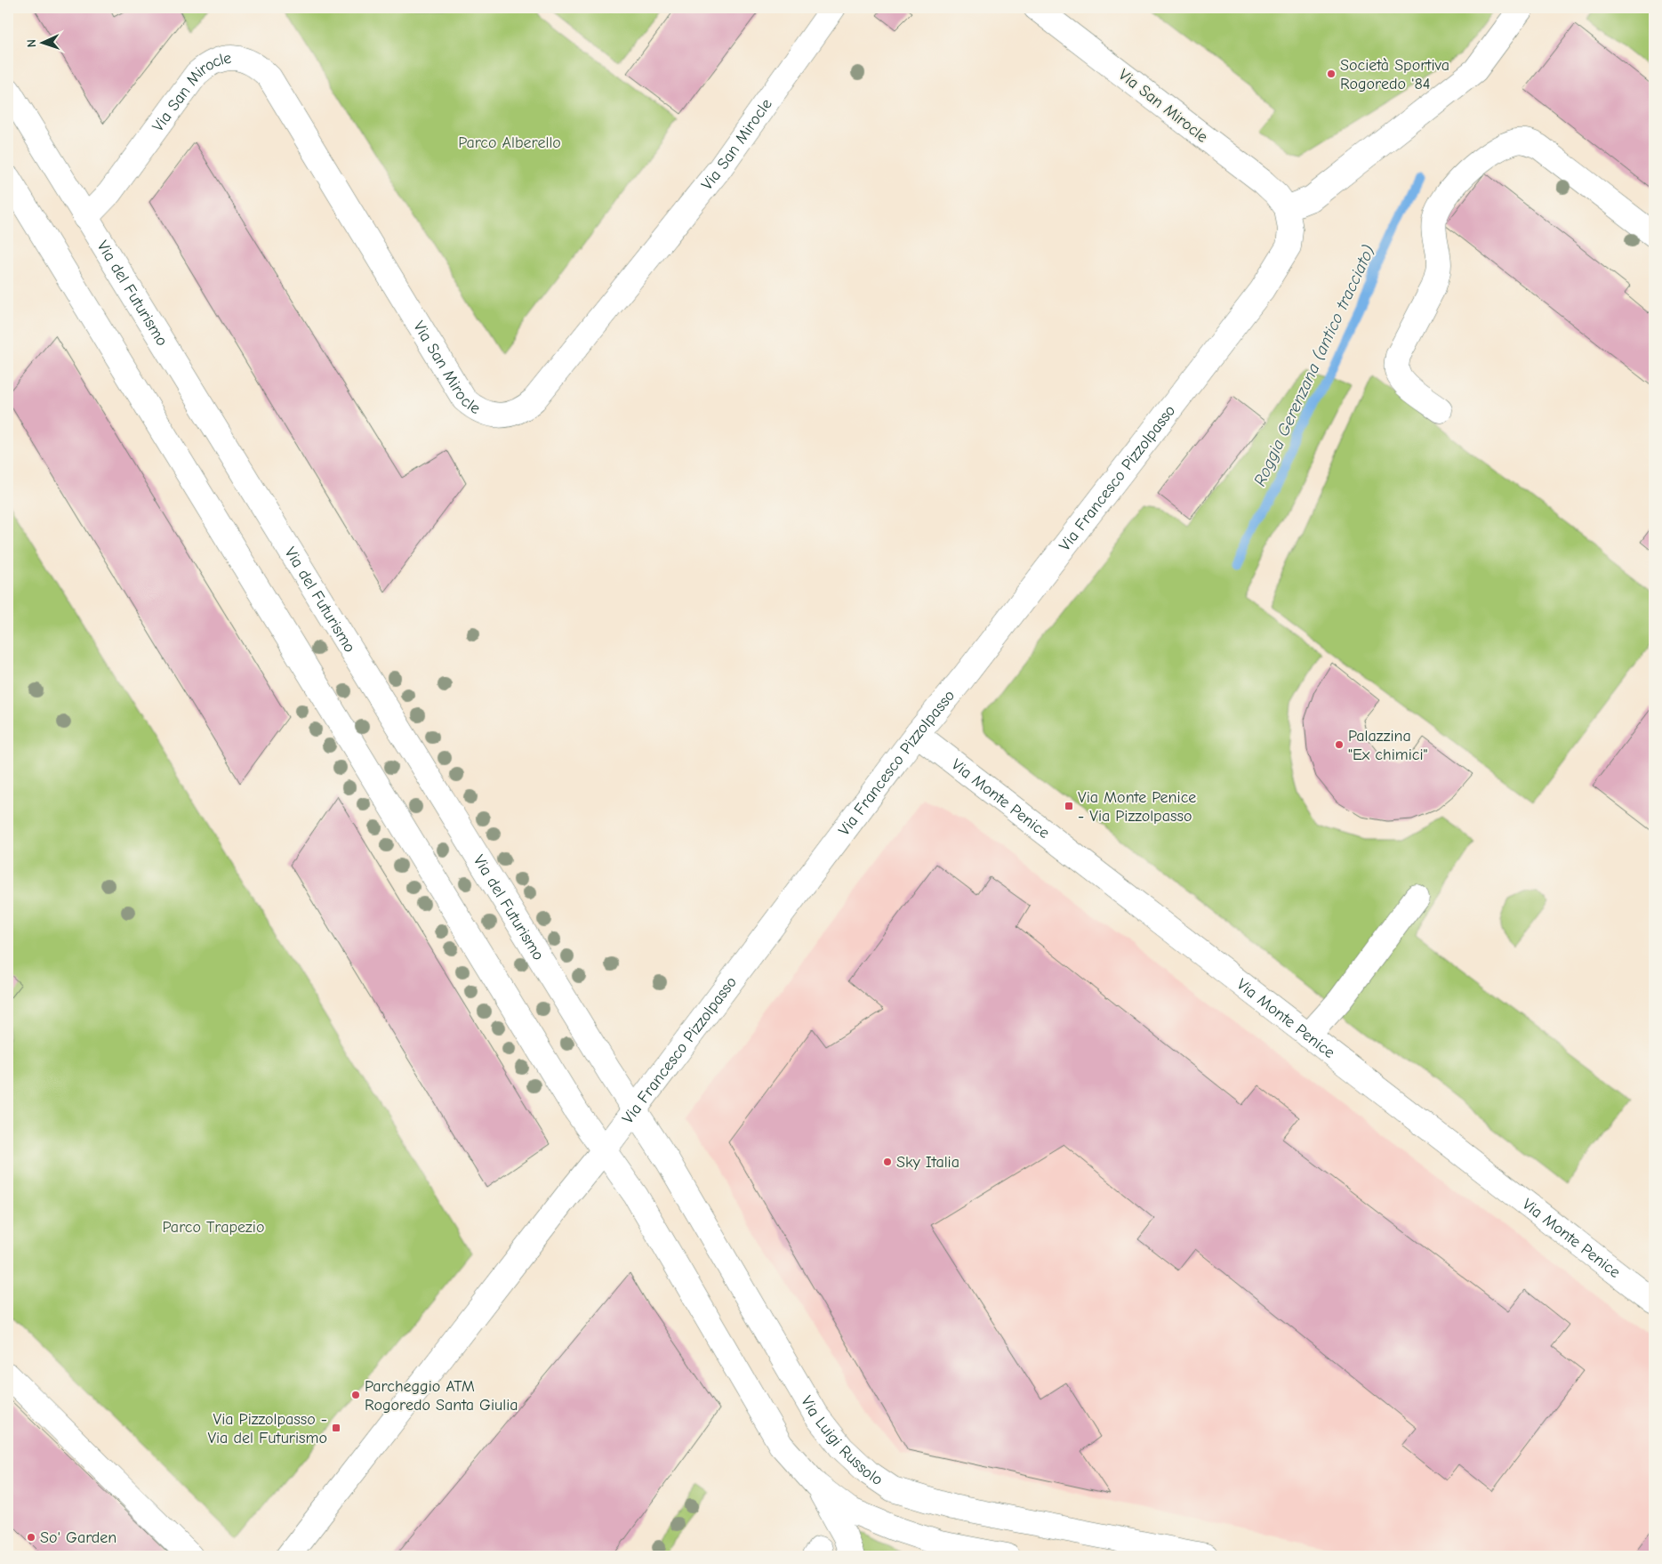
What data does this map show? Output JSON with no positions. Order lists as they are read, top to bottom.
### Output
{
  "streets": {
    "street": [
      "Via San Mirocle",
      "Via del Futurismo",
      "Via Francesco Pizzolpasso",
      "Via Monte Penice",
      "Via Luigi Russolo"
    ]
  },
  "crossings": [
    ["Via San Mirocle", "Via del Futurismo"],
    ["Via San Mirocle", "Via Francesco Pizzolpasso"],
    ["Via del Futurismo", "Via Francesco Pizzolpasso"],
    ["Via del Futurismo", "Via Luigi Russolo"],
    ["Via Francesco Pizzolpasso", "Via Monte Penice"],
    ["Via Francesco Pizzolpasso", "Via Luigi Russolo"]
  ],
  "water": ["Roggia Gerenzana (antico tracciato)"],
  "parks": ["Parco Alberello", "Parco Trapezio"],
  "places": {
    "other": [
      "Società Sportiva Rogoredo '84",
      "Palazzina \"Ex chimici\"",
      "Sky Italia",
      "Parcheggio ATM Rogoredo Santa Giulia",
      "So' Garden"
    ],
    "transit": ["Via Monte Penice - Via Pizzolpasso", "Via Pizzolpasso - Via del Futurismo"]
  },
  "north": "left"
}
